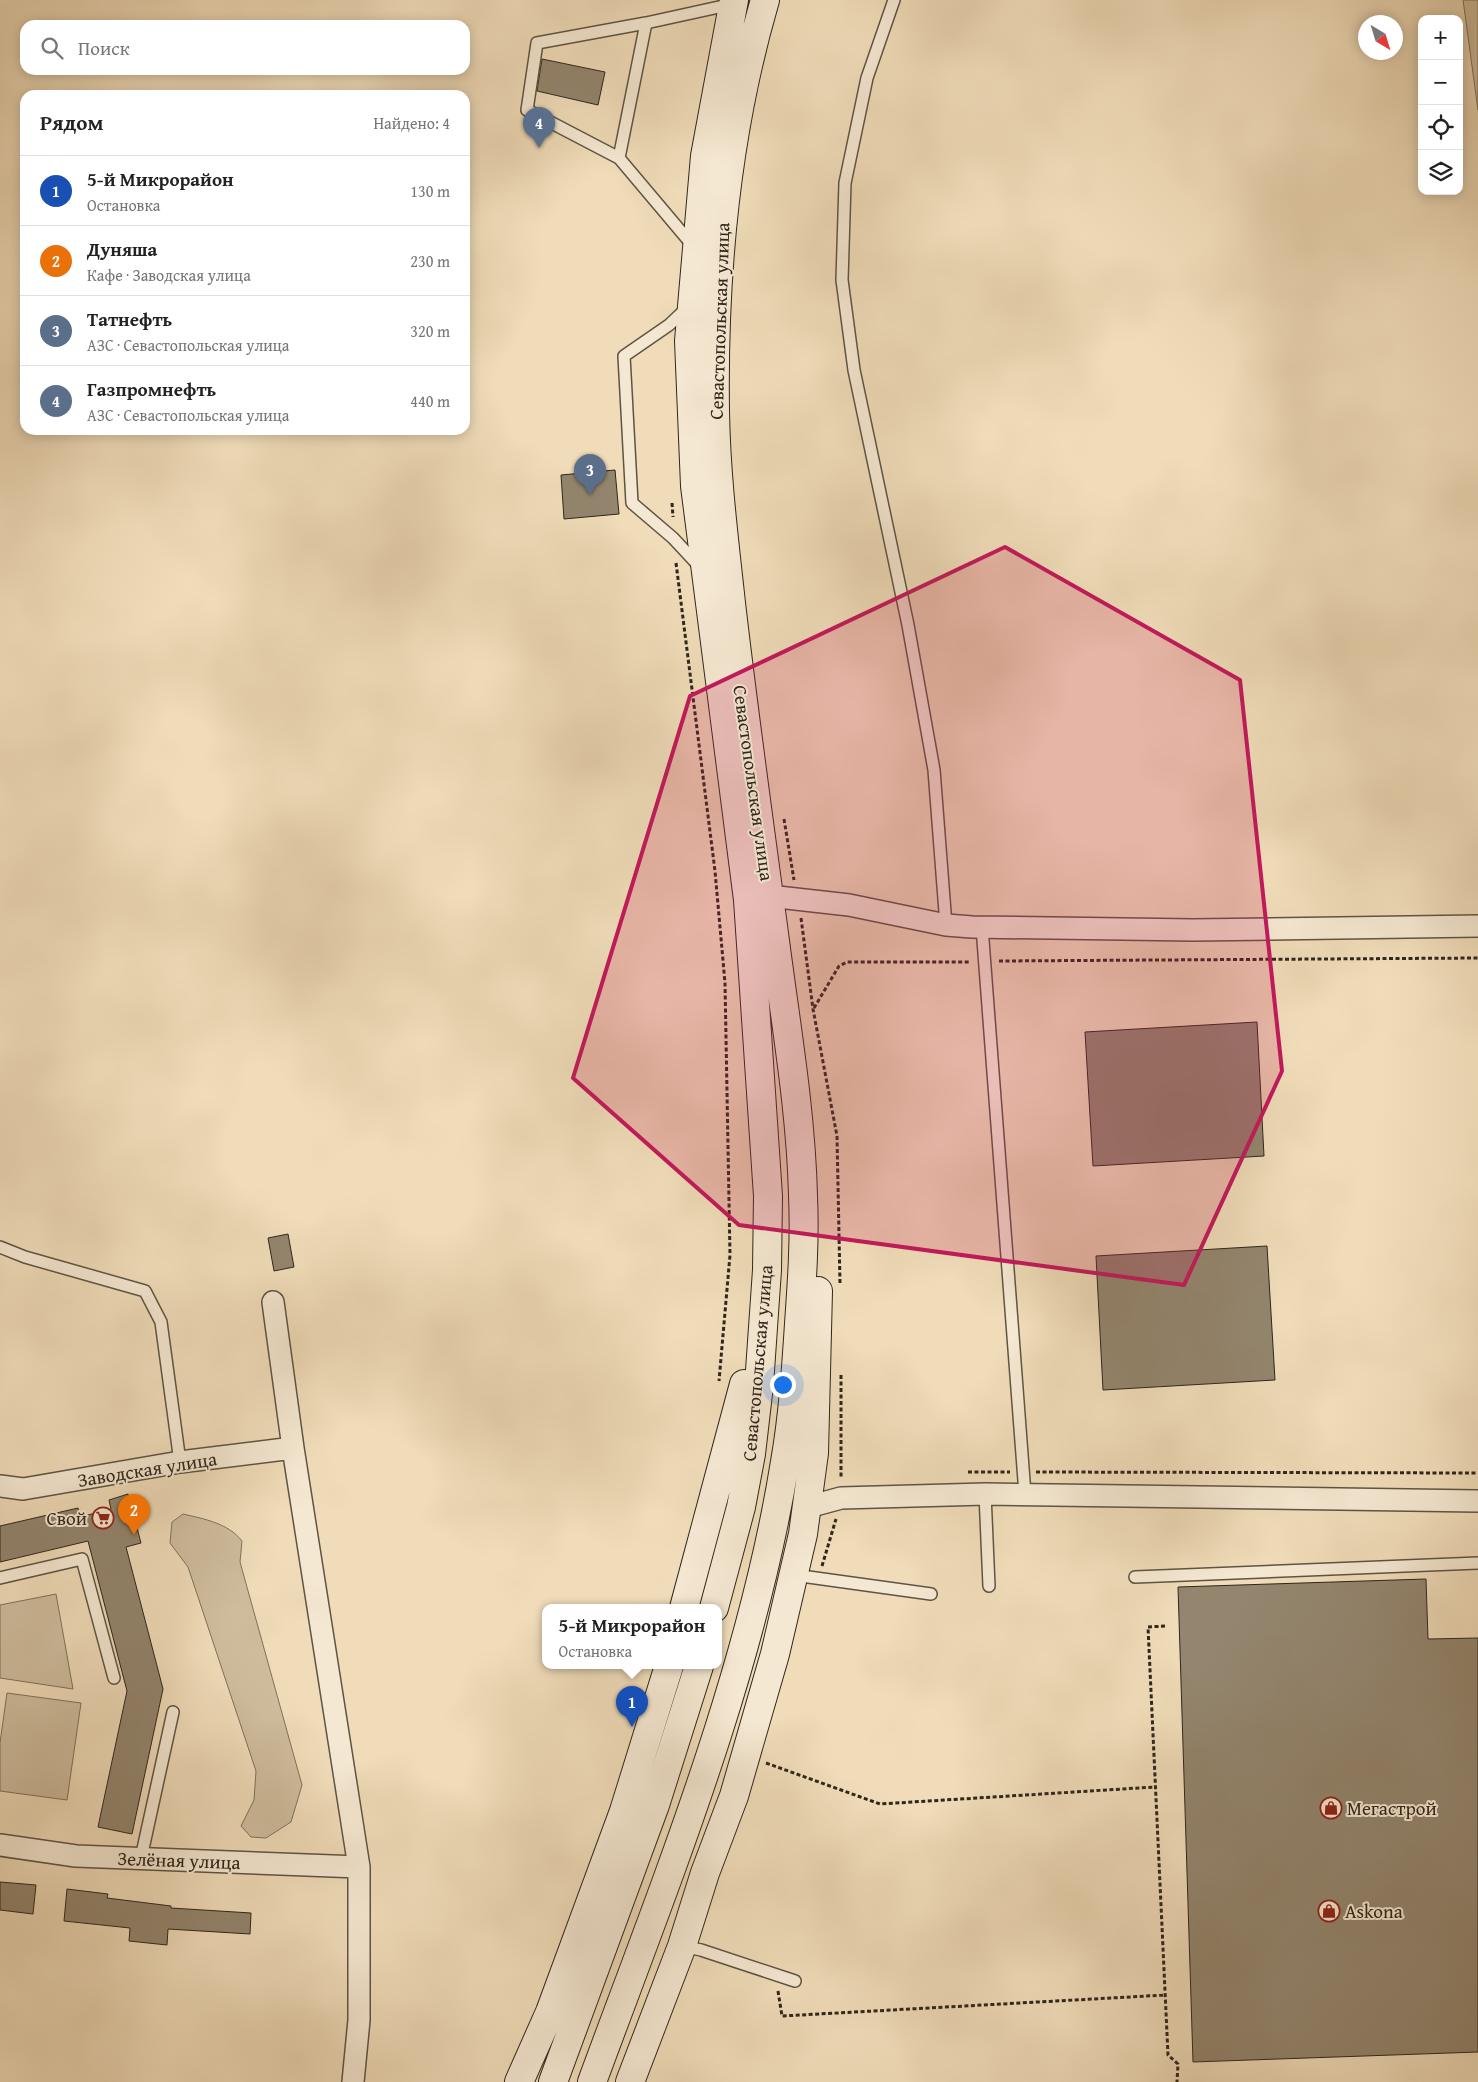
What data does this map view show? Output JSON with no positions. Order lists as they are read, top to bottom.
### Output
{
  "streets": {
    "main road": ["Севастопольская улица"],
    "street": ["Заводская улица", "Зелёная улица"]
  },
  "places": {
    "supermarket": ["Свой"],
    "shop": ["Мегастрой", "Askona"]
  },
  "north": "bottom right",
  "page": {
    "map_buttons": ["+", "−"],
    "search": "Поиск",
    "heading": ["Рядом", "Найдено: 4"],
    "pins": [
      "4",
      "3",
      "2",
      "1"
    ],
    "list": [
      {
        "mark": "1",
        "name": "5-й Микрорайон",
        "note": "Остановка",
        "value": "130 m"
      },
      {
        "mark": "2",
        "name": "Дуняша",
        "note": "Кафе · Заводская улица",
        "value": "230 m"
      },
      {
        "mark": "3",
        "name": "Татнефть",
        "note": "АЗС · Севастопольская улица",
        "value": "320 m"
      },
      {
        "mark": "4",
        "name": "Газпромнефть",
        "note": "АЗС · Севастопольская улица",
        "value": "440 m"
      }
    ],
    "popup": ["5-й Микрорайон", "Остановка"]
  }
}
